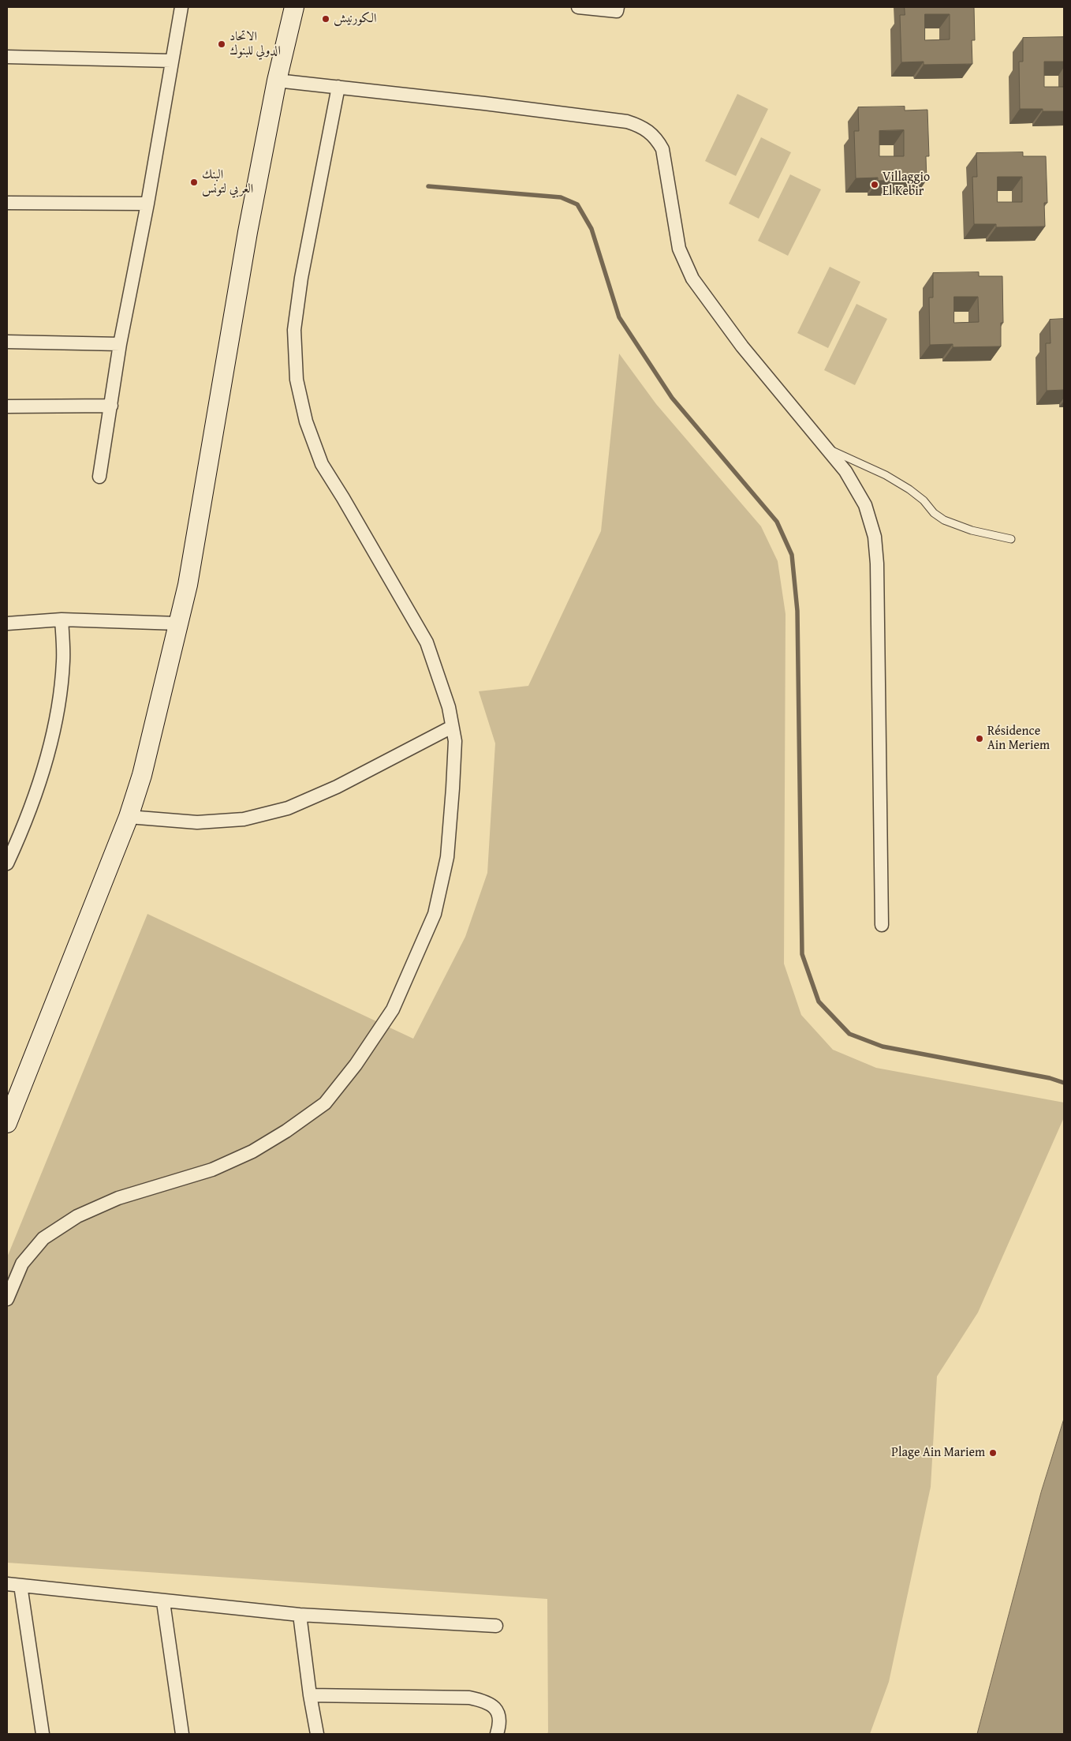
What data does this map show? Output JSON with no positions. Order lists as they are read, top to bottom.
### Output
{
  "places": [
    "الكورنيش",
    "الاتحاد الدولي للبنوك",
    "البنك العربي لتونس",
    "Villaggio El Kebir",
    "Résidence Ain Meriem",
    "Plage Ain Mariem"
  ]
}
